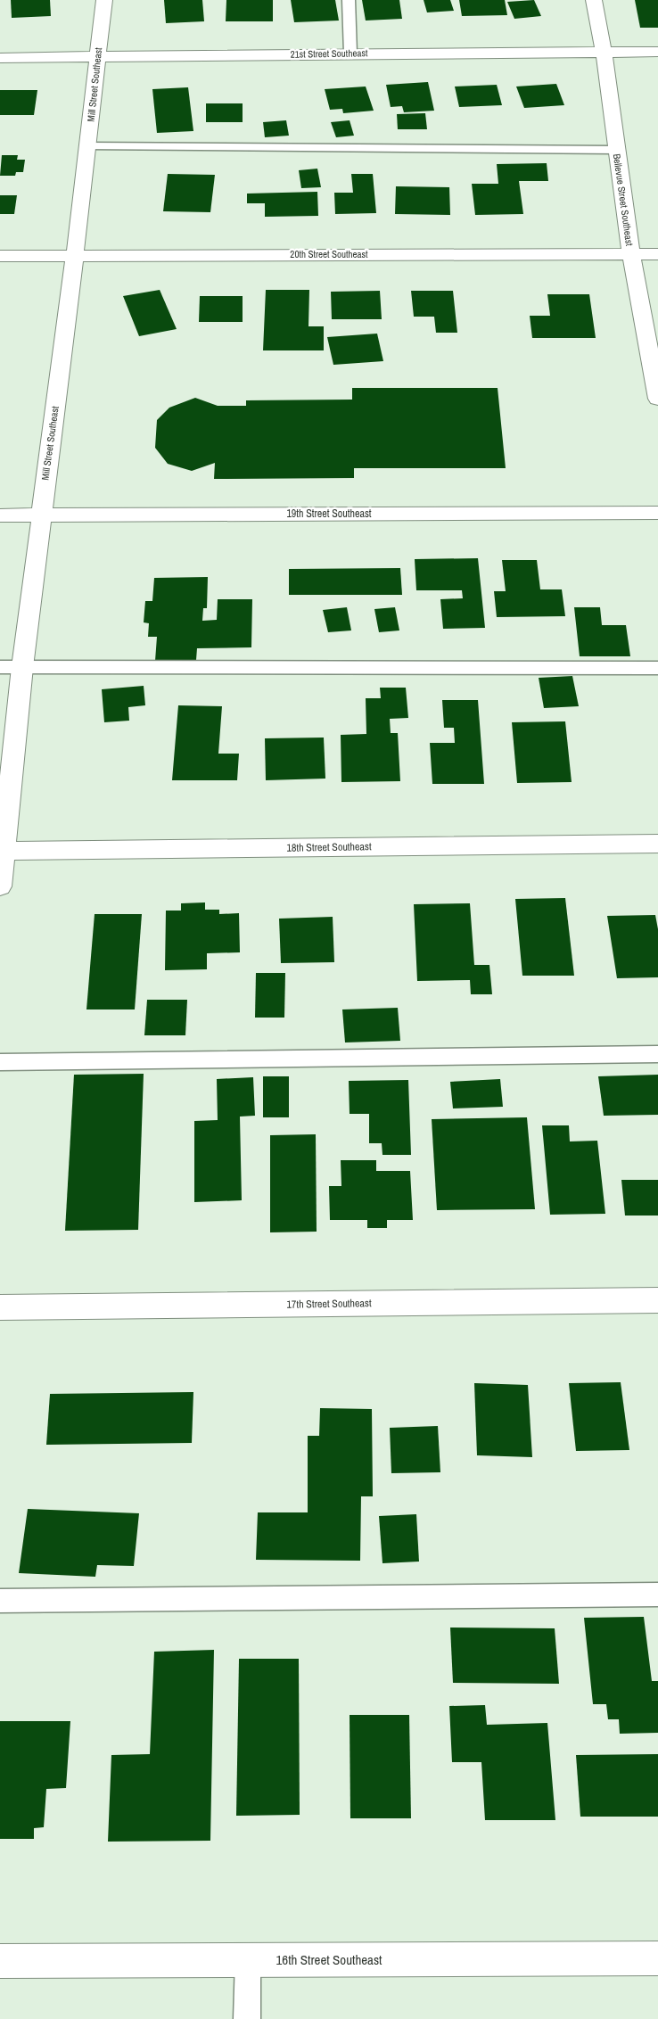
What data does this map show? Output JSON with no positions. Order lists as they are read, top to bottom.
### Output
{
  "streets": {
    "street": [
      "21st Street Southeast",
      "Mill Street Southeast",
      "Bellevue Street Southeast",
      "20th Street Southeast",
      "19th Street Southeast",
      "18th Street Southeast",
      "17th Street Southeast",
      "16th Street Southeast"
    ]
  },
  "crossings": [
    ["21st Street Southeast", "Mill Street Southeast"],
    ["21st Street Southeast", "Bellevue Street Southeast"],
    ["Mill Street Southeast", "20th Street Southeast"],
    ["Mill Street Southeast", "19th Street Southeast"],
    ["Mill Street Southeast", "18th Street Southeast"],
    ["Bellevue Street Southeast", "20th Street Southeast"]
  ]
}
